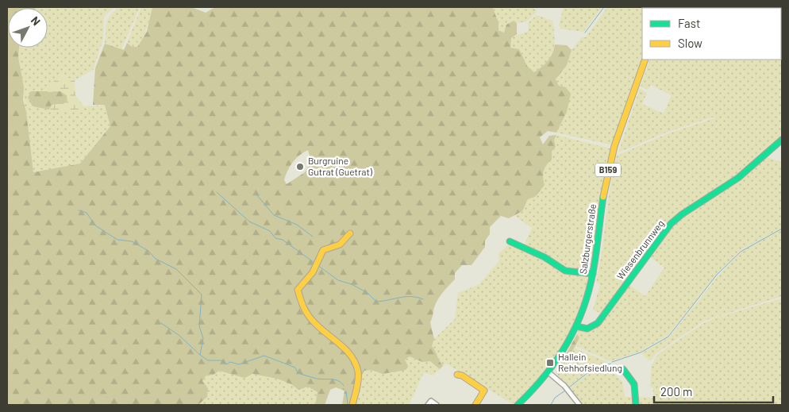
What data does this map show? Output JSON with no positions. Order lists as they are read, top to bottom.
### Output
{
  "streets": {
    "street": ["B159", "Salzburgerstraße", "Wiesenbrunnweg"]
  },
  "crossings": [
    ["Salzburgerstraße", "Wiesenbrunnweg"]
  ],
  "places": {
    "other": ["Burgruine Gutrat (Guetrat)"],
    "transit": ["Hallein Rehhofsiedlung"]
  },
  "legend": ["Fast", "Slow"],
  "scale_bar": "200 m",
  "north": "top right"
}
